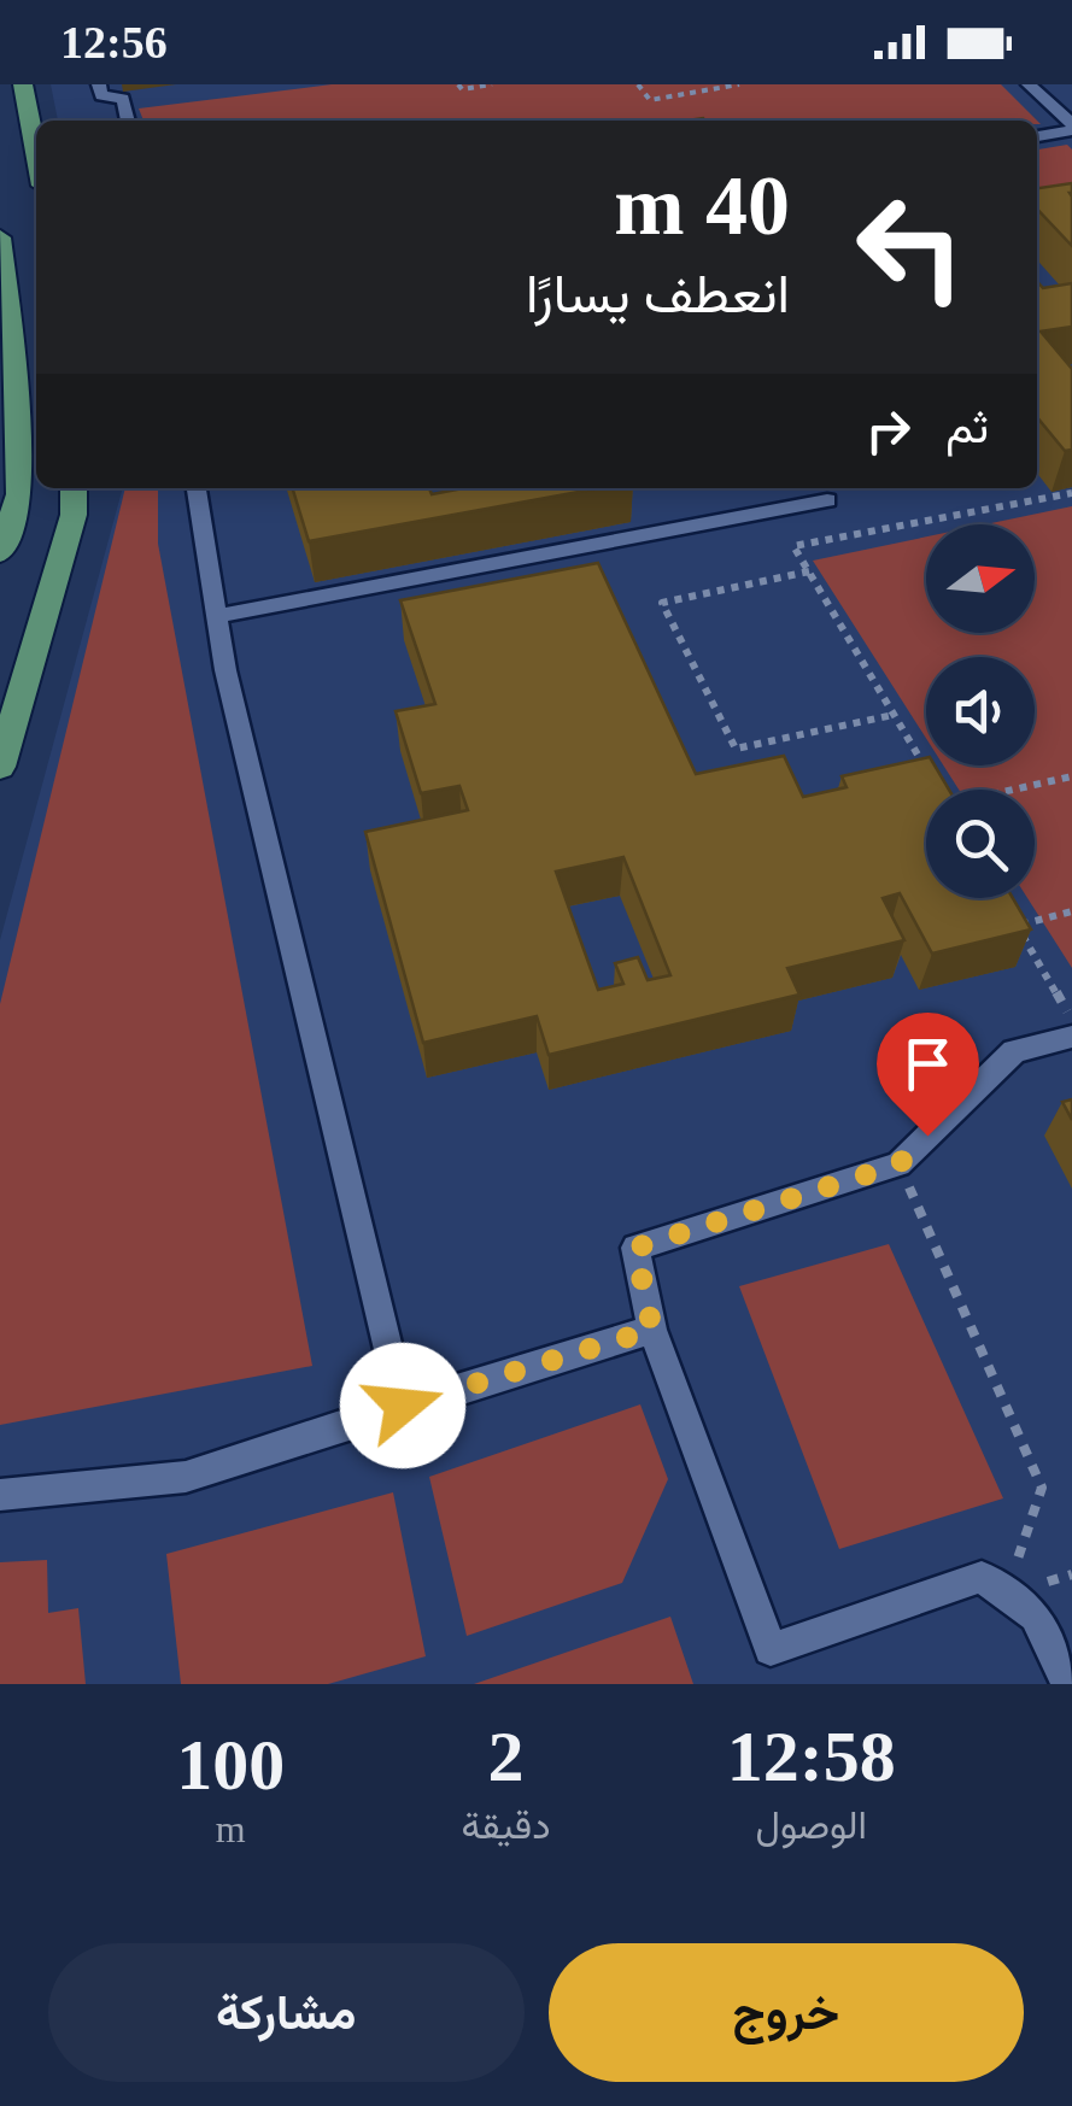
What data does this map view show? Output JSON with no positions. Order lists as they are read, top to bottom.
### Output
{
  "north": "right",
  "page": {
    "status": "12:56",
    "turn": ["40 m", "انعطف يسارًا"],
    "then": "ثم",
    "eta": [
      "12:58",
      "الوصول",
      "2",
      "دقيقة",
      "100",
      "m"
    ],
    "buttons": ["خروج", "مشاركة"]
  }
}
